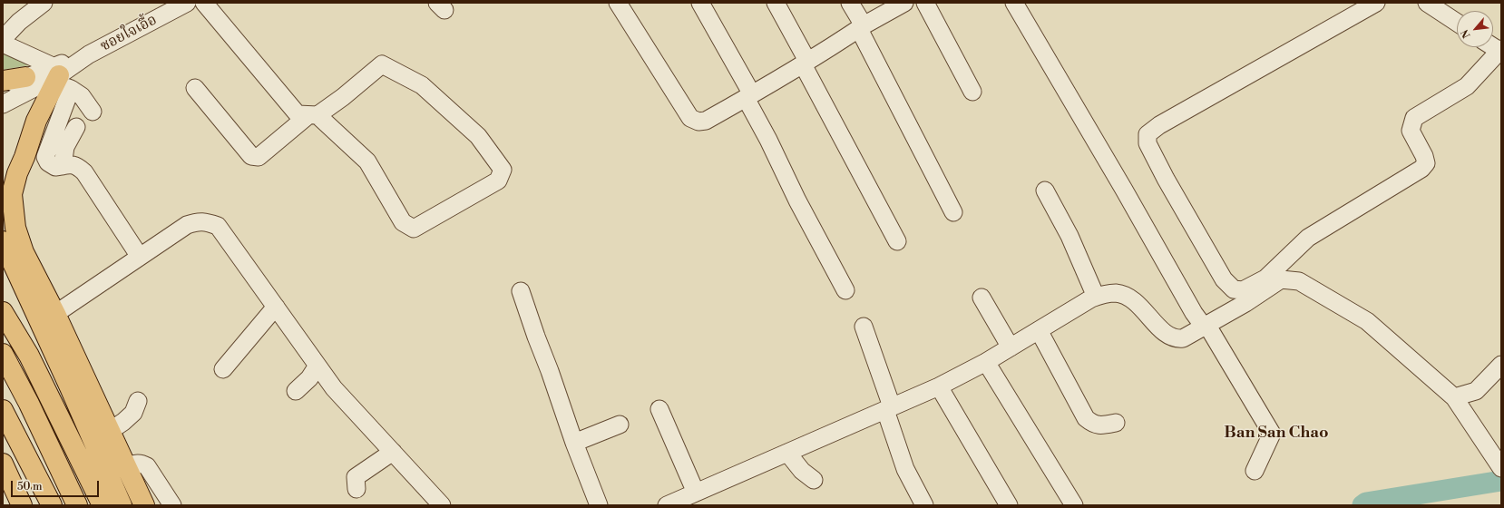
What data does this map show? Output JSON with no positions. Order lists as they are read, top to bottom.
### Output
{
  "streets": {
    "street": ["ซอยใจเอื้อ"]
  },
  "districts": ["Ban San Chao"],
  "scale_bar": "50 m",
  "north": "bottom left"
}
